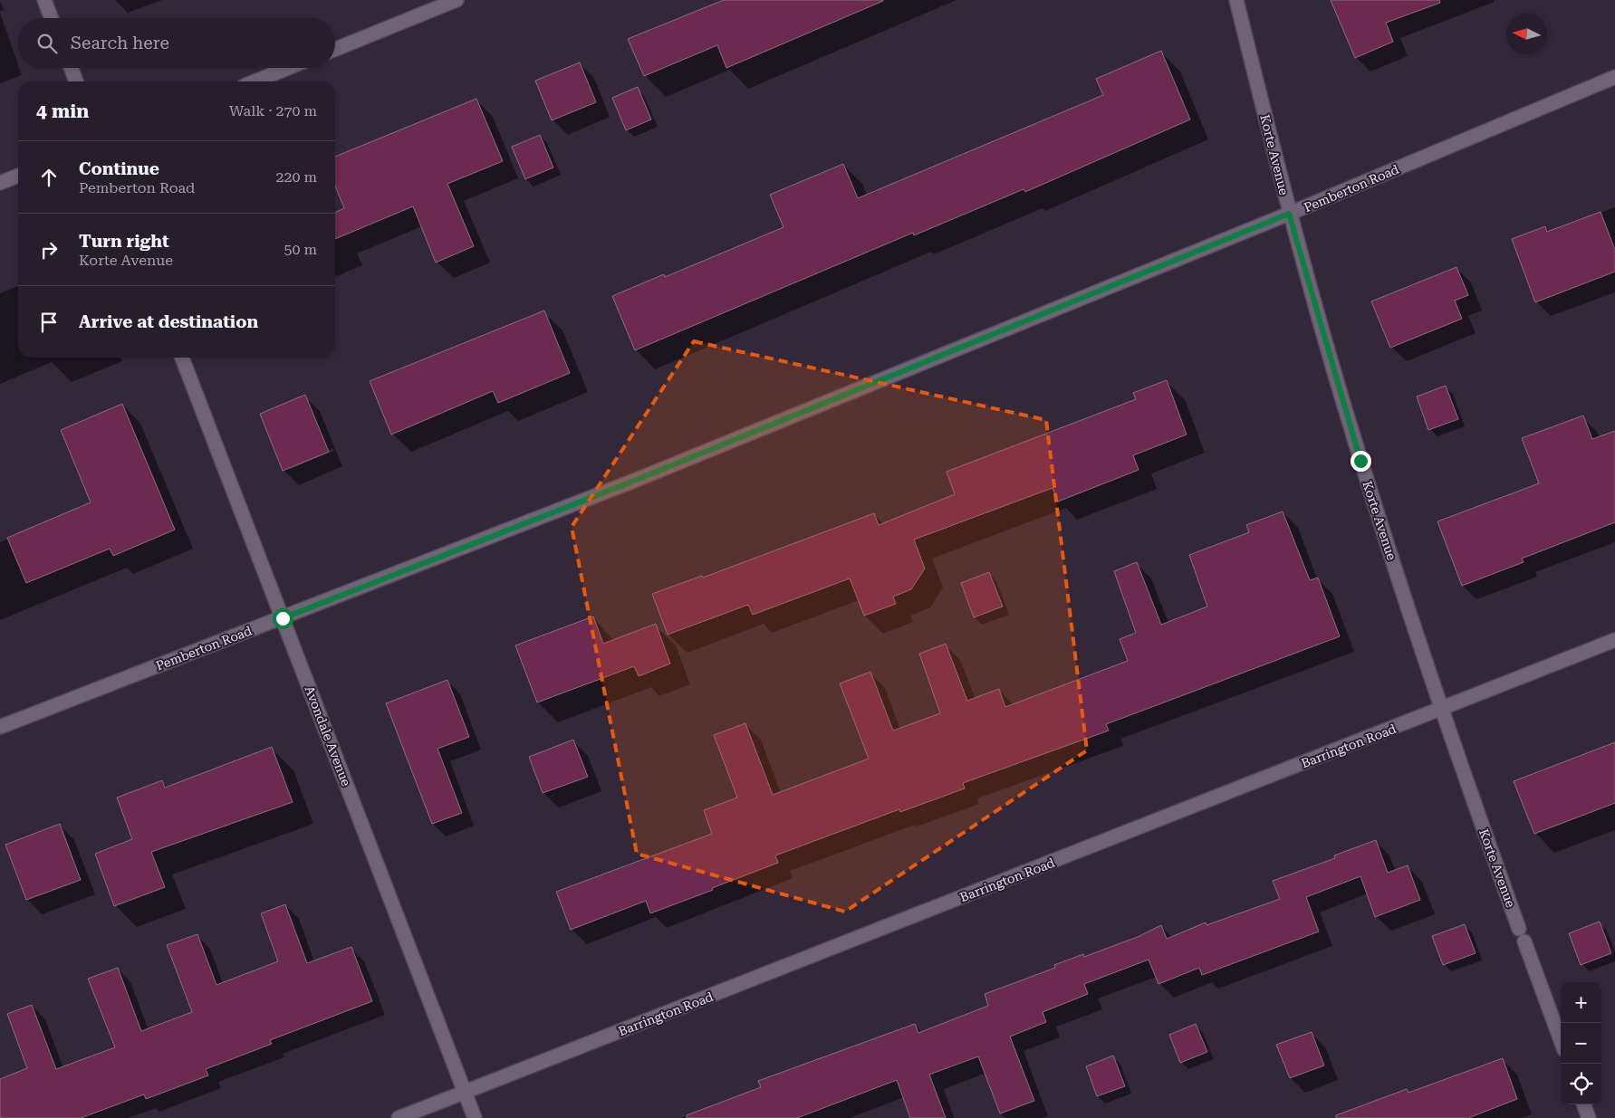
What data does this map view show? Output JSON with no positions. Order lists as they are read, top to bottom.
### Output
{
  "streets": {
    "street": [
      "Korte Avenue",
      "Pemberton Road",
      "Avondale Avenue",
      "Barrington Road"
    ]
  },
  "crossings": [
    ["Korte Avenue", "Pemberton Road"],
    ["Korte Avenue", "Barrington Road"],
    ["Pemberton Road", "Avondale Avenue"],
    ["Avondale Avenue", "Barrington Road"]
  ],
  "north": "left",
  "page": {
    "search": "Search here",
    "heading": ["4 min", "Walk · 270 m"],
    "list": [
      ["Continue", "Pemberton Road", "220 m"],
      ["Turn right", "Korte Avenue", "50 m"],
      "Arrive at destination"
    ],
    "map_buttons": ["+", "−"]
  }
}
